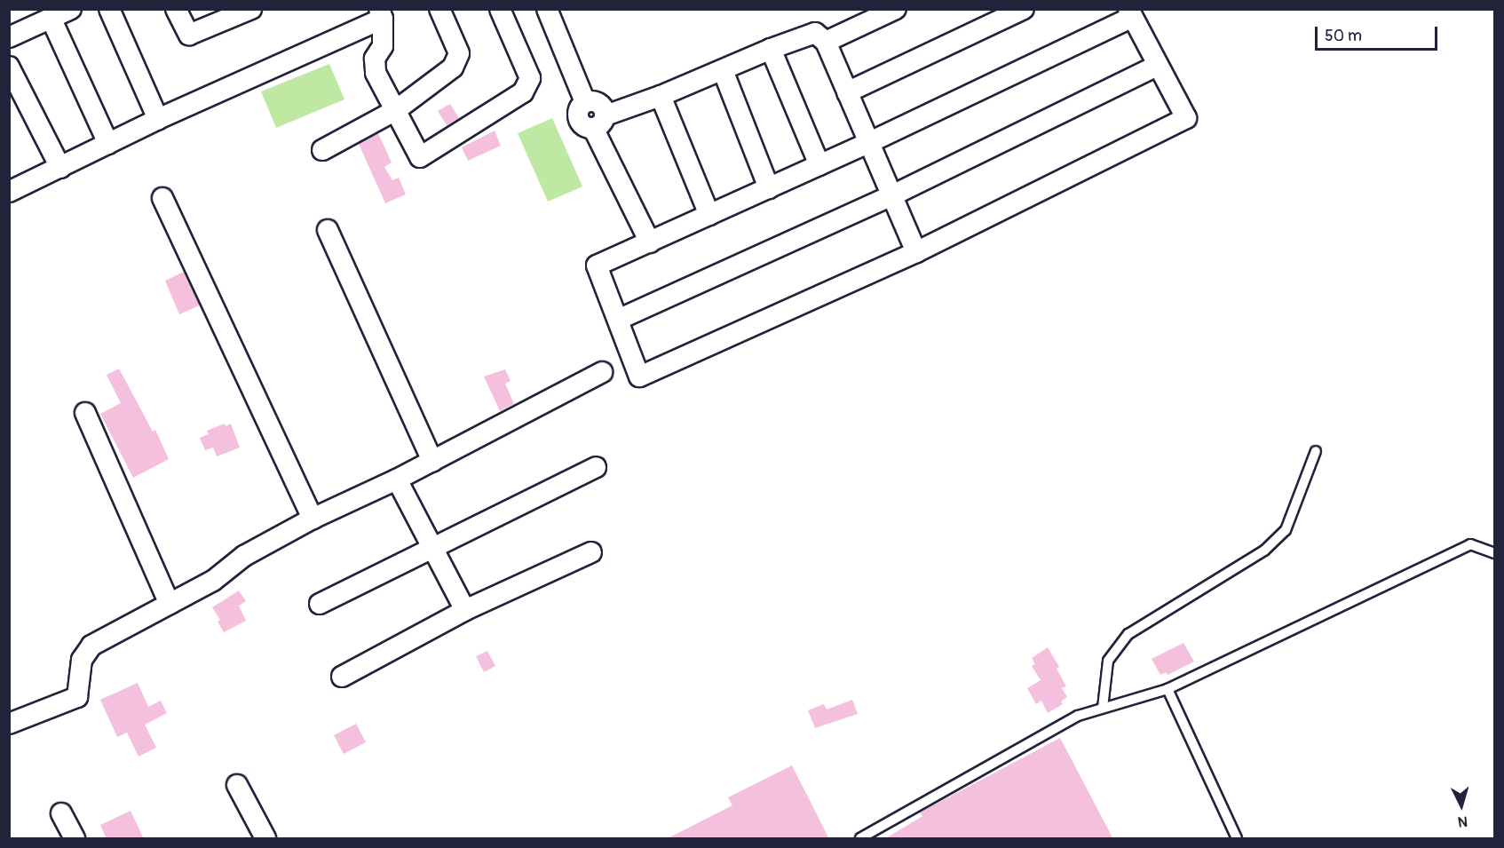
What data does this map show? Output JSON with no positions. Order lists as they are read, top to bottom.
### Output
{
  "scale_bar": "50 m",
  "north": "bottom"
}
